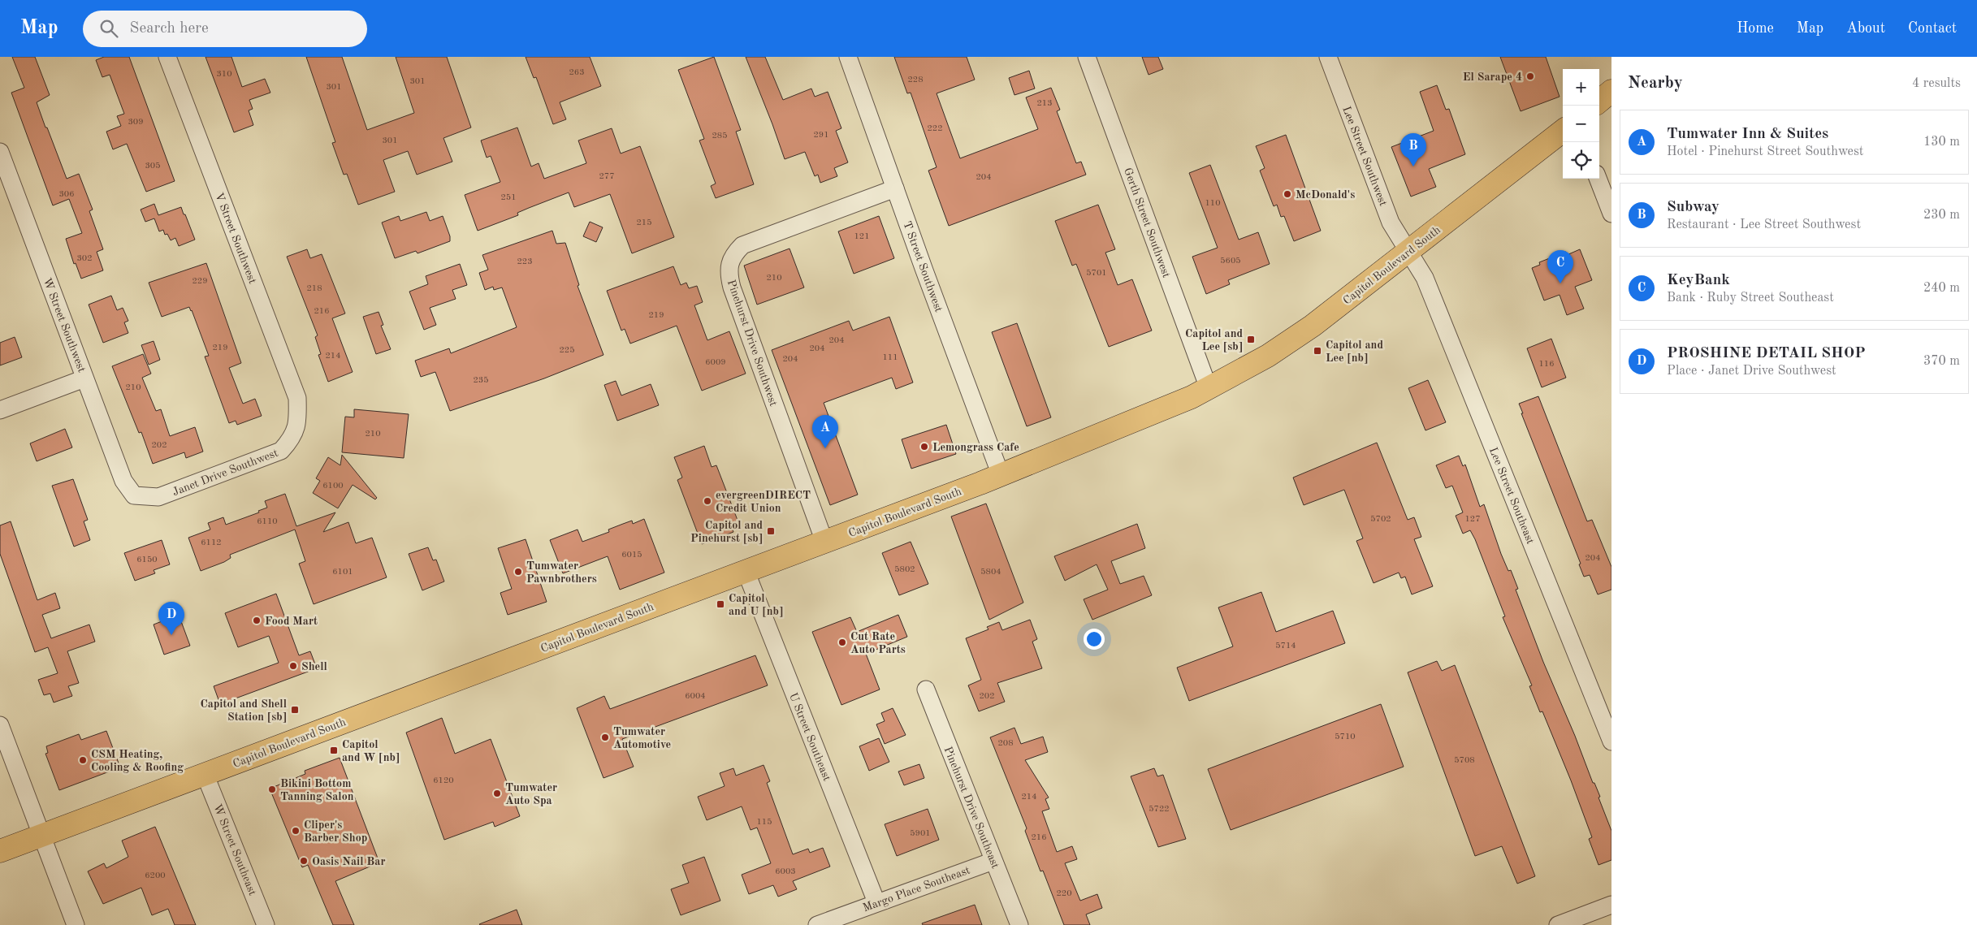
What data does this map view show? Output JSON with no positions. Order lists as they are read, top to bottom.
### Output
{
  "streets": {
    "main road": ["Capitol Boulevard South"],
    "street": [
      "Lee Street Southwest",
      "Gerth Street Southwest",
      "V Street Southwest",
      "T Street Southwest",
      "W Street Southwest",
      "Pinehurst Drive Southwest",
      "Janet Drive Southwest",
      "Lee Street Southeast",
      "U Street Southeast",
      "Pinehurst Drive Southeast",
      "W Street Southeast",
      "Margo Place Southeast"
    ]
  },
  "crossings": [
    ["Lee Street Southwest", "Capitol Boulevard South"],
    ["Lee Street Southwest", "Lee Street Southeast"],
    ["Gerth Street Southwest", "Capitol Boulevard South"],
    ["V Street Southwest", "Janet Drive Southwest"],
    ["Capitol Boulevard South", "T Street Southwest"],
    ["Capitol Boulevard South", "Pinehurst Drive Southwest"],
    ["Capitol Boulevard South", "Lee Street Southeast"],
    ["Capitol Boulevard South", "U Street Southeast"],
    ["Capitol Boulevard South", "W Street Southeast"],
    ["T Street Southwest", "Pinehurst Drive Southwest"],
    ["W Street Southwest", "Janet Drive Southwest"],
    ["U Street Southeast", "Margo Place Southeast"],
    ["Pinehurst Drive Southeast", "Margo Place Southeast"]
  ],
  "places": {
    "other": [
      "El Sarape 4",
      "McDonald's",
      "Lemongrass Cafe",
      "evergreenDIRECT Credit Union",
      "Tumwater Pawnbrothers",
      "Food Mart",
      "Cut Rate Auto Parts",
      "Shell",
      "Tumwater Automotive",
      "CSM Heating, Cooling & Roofing",
      "Bikini Bottom Tanning Salon",
      "Tumwater Auto Spa",
      "Cliper's Barber Shop",
      "Oasis Nail Bar"
    ],
    "transit": [
      "Capitol and Lee [sb]",
      "Capitol and Lee [nb]",
      "Capitol and Pinehurst [sb]",
      "Capitol and U [nb]",
      "Capitol and Shell Station [sb]",
      "Capitol and W [nb]"
    ]
  },
  "house_numbers": [
    "263",
    "310",
    "228",
    "301",
    "301",
    "213",
    "309",
    "222",
    "291",
    "285",
    "301",
    "305",
    "277",
    "204",
    "306",
    "251",
    "110",
    "215",
    "121",
    "302",
    "5605",
    "223",
    "5701",
    "210",
    "229",
    "218",
    "216",
    "219",
    "204",
    "219",
    "204",
    "225",
    "214",
    "111",
    "204",
    "6009",
    "116",
    "235",
    "210",
    "210",
    "202",
    "6100",
    "5702",
    "127",
    "6110",
    "6112",
    "6015",
    "204",
    "6150",
    "5802",
    "6101",
    "5804",
    "5714",
    "6004",
    "202",
    "5710",
    "208",
    "5708",
    "6120",
    "214",
    "5722",
    "115",
    "5901",
    "216",
    "6003",
    "6200",
    "220"
  ],
  "page": {
    "header": "Map",
    "search": "Search here",
    "nav": [
      "Home",
      "Map",
      "About",
      "Contact"
    ],
    "heading": ["Nearby", "4 results"],
    "map_buttons": ["+", "−"],
    "list": [
      {
        "mark": "A",
        "name": "Tumwater Inn & Suites",
        "note": "Hotel · Pinehurst Street Southwest",
        "value": "130 m"
      },
      {
        "mark": "B",
        "name": "Subway",
        "note": "Restaurant · Lee Street Southwest",
        "value": "230 m"
      },
      {
        "mark": "C",
        "name": "KeyBank",
        "note": "Bank · Ruby Street Southeast",
        "value": "240 m"
      },
      {
        "mark": "D",
        "name": "PROSHINE DETAIL SHOP",
        "note": "Place · Janet Drive Southwest",
        "value": "370 m"
      }
    ],
    "pins": [
      "B",
      "C",
      "A",
      "D"
    ]
  }
}
